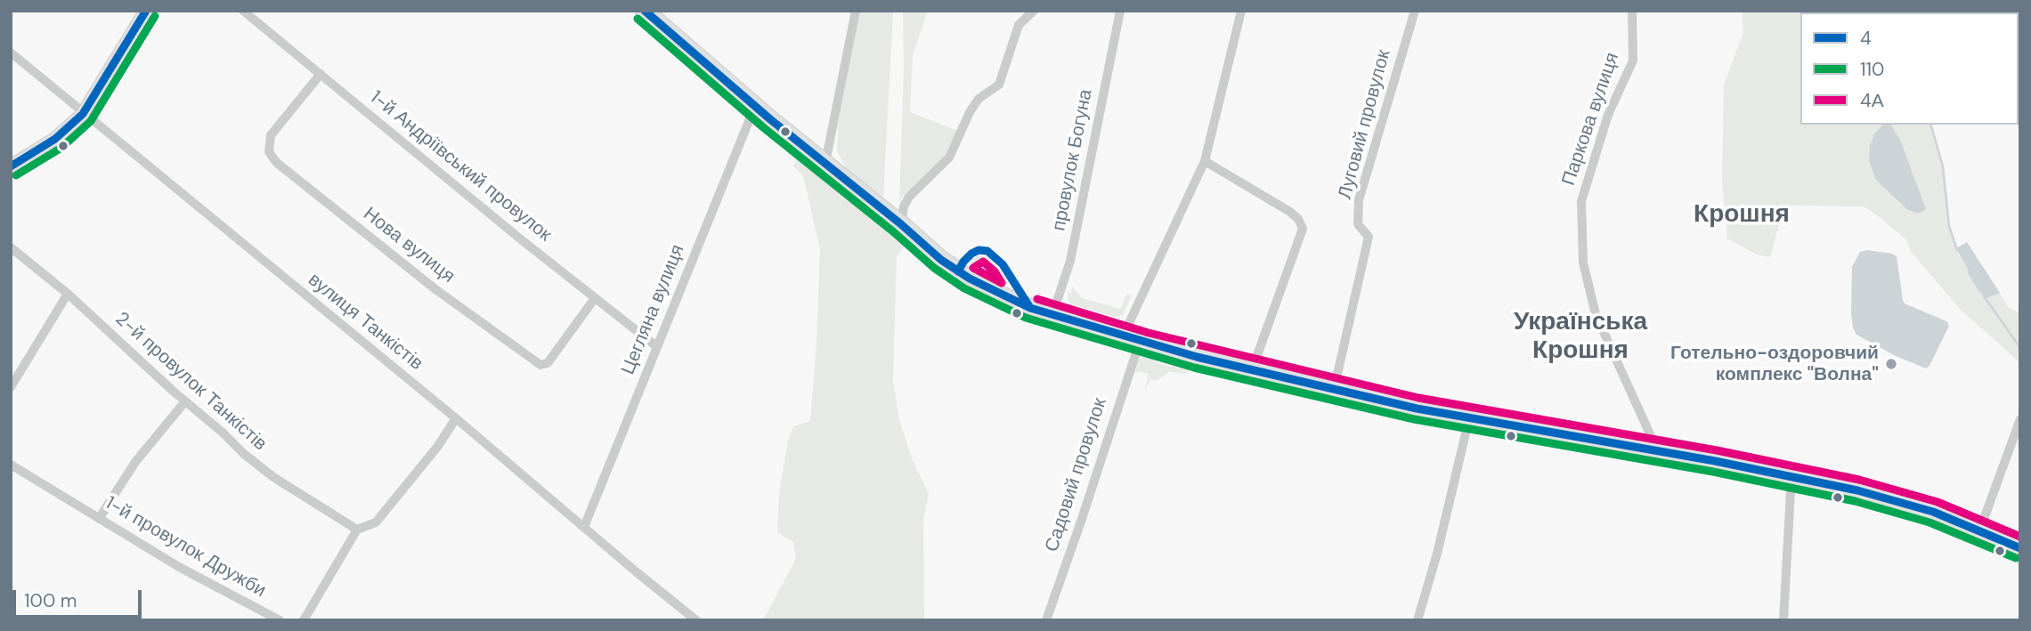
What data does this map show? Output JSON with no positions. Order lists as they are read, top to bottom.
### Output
{
  "streets": {
    "street": [
      "Паркова вулиця",
      "Луговий провулок",
      "провулок Богуна",
      "1-й Андріївський провулок",
      "Нова вулиця",
      "Цегляна вулиця",
      "вулиця Танкістів",
      "2-й провулок Танкістів",
      "Садовий провулок",
      "1-й провулок Дружби"
    ]
  },
  "crossings": [
    ["1-й Андріївський провулок", "Нова вулиця"],
    ["1-й Андріївський провулок", "Цегляна вулиця"],
    ["Цегляна вулиця", "вулиця Танкістів"]
  ],
  "districts": ["Крошня", "Українська Крошня"],
  "places": ["Готельно-оздоровчий комплекс \"Волна\""],
  "lines": ["transit line 4", "transit line 110", "transit line 4А"],
  "legend": ["4", "110", "4А"],
  "scale_bar": "100 m"
}
